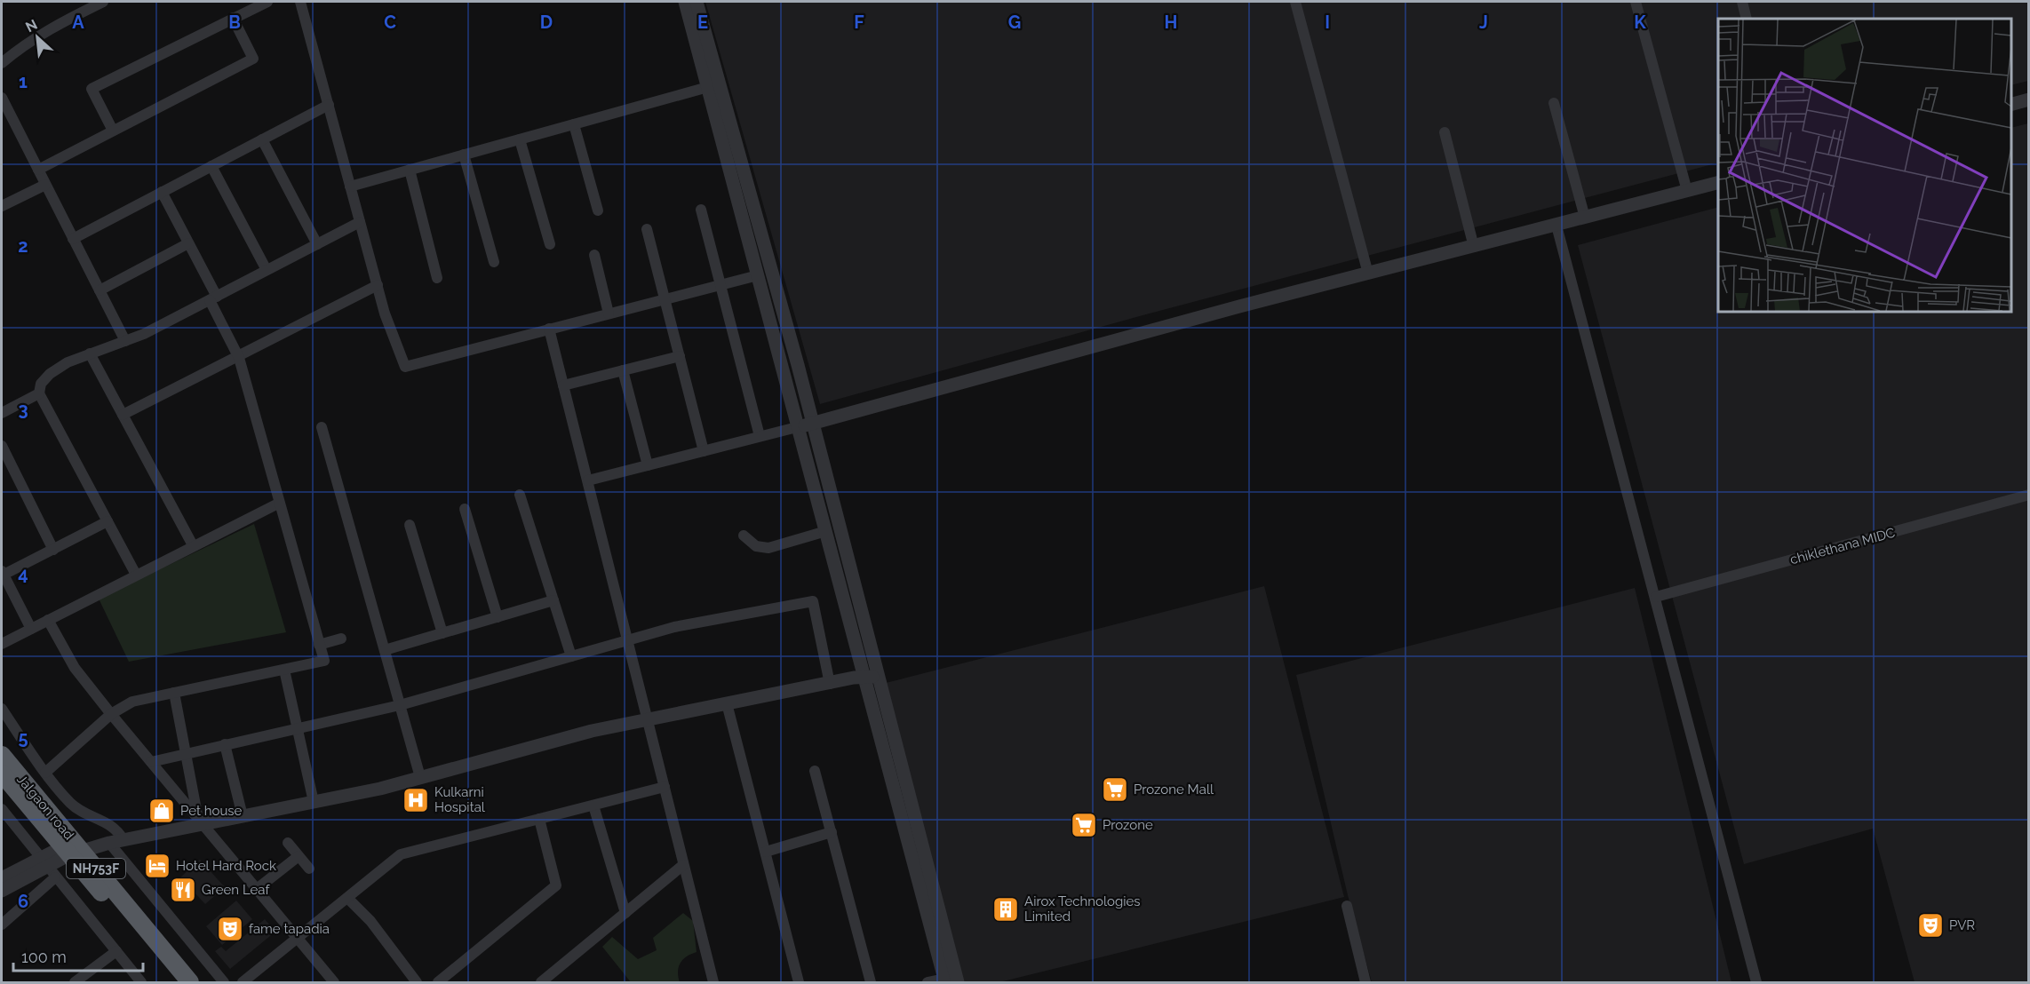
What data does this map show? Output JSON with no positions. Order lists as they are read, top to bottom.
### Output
{
  "streets": {
    "highway": ["Jalgaon road", "NH753F"],
    "street": ["chiklethana MIDC"]
  },
  "places": {
    "supermarket": ["Prozone Mall", "Prozone"],
    "hospital": ["Kulkarni Hospital"],
    "shop": ["Pet house"],
    "hotel": ["Hotel Hard Rock"],
    "restaurant": ["Green Leaf"],
    "building": ["Airox Technologies Limited"],
    "theatre": ["PVR", "fame tapadia"]
  },
  "scale_bar": "100 m",
  "north": "top left",
  "grid": {
    "columns": [
      "A",
      "B",
      "C",
      "D",
      "E",
      "F",
      "G",
      "H",
      "I",
      "J",
      "K"
    ],
    "rows": [
      "1",
      "2",
      "3",
      "4",
      "5",
      "6"
    ]
  }
}
